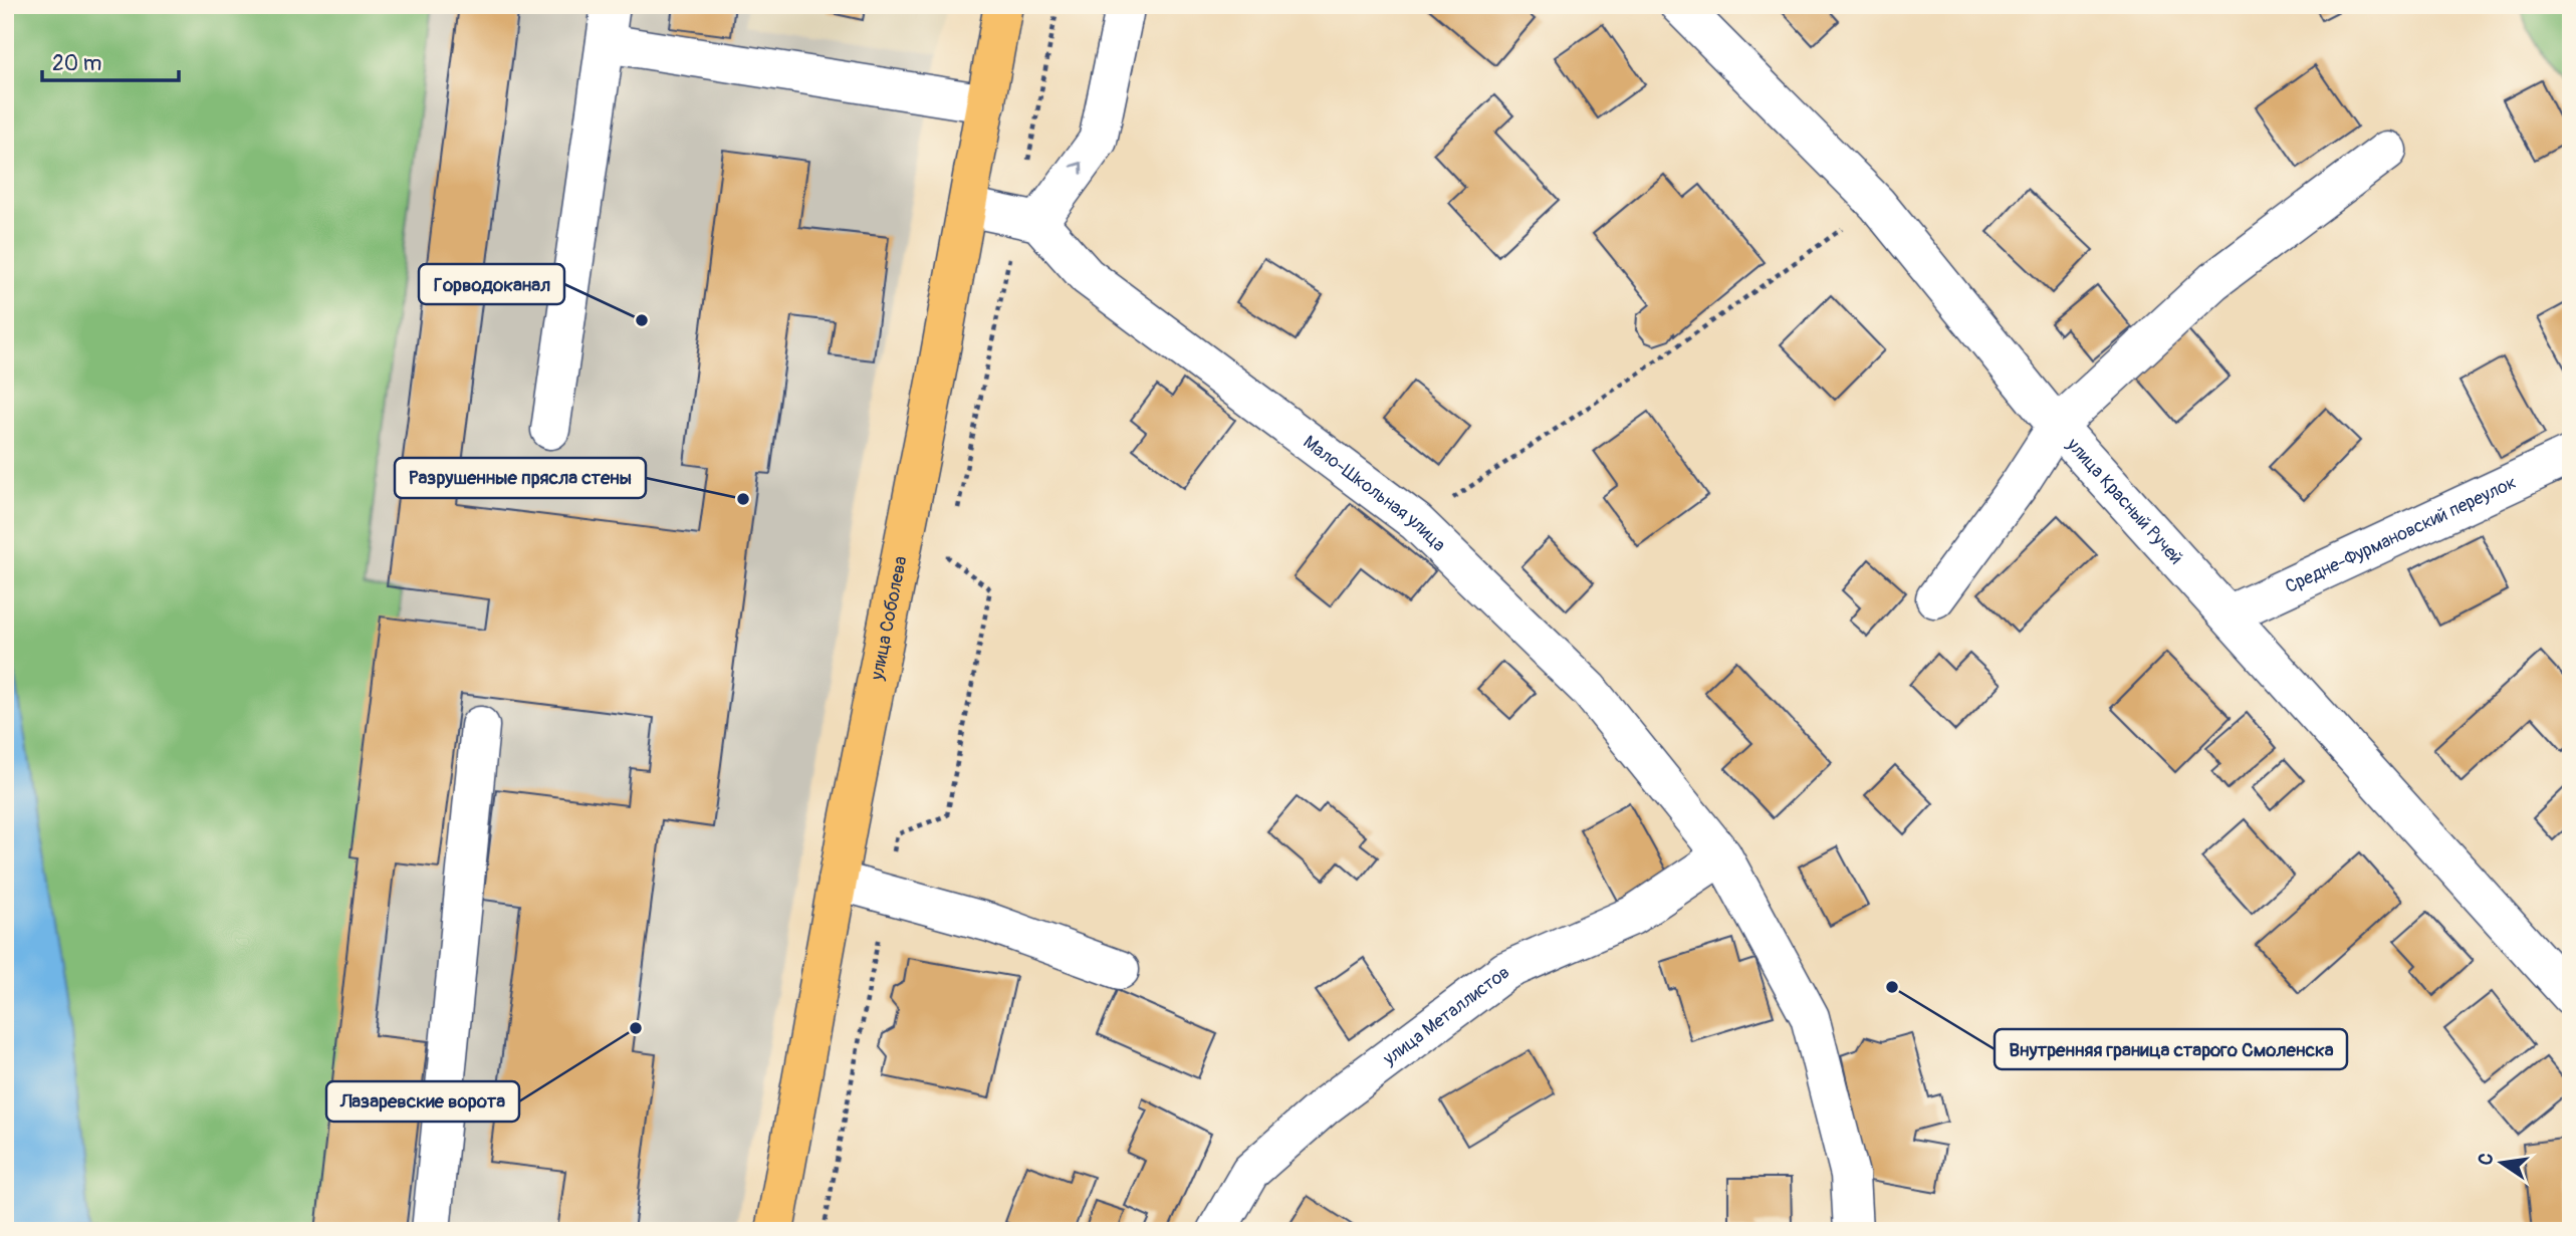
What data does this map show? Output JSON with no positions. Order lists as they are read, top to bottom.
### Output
{
  "streets": {
    "main road": ["улица Соболева"],
    "street": [
      "Мало-Школьная улица",
      "улица Красный Ручей",
      "Средне-Фурмановский переулок",
      "улица Металлистов"
    ]
  },
  "crossings": [
    ["Мало-Школьная улица", "улица Металлистов"],
    ["улица Красный Ручей", "Средне-Фурмановский переулок"]
  ],
  "places": [
    "Горводоканал",
    "Разрушенные прясла стены",
    "Внутренняя граница старого Смоленска",
    "Лазаревские ворота"
  ],
  "scale_bar": "20 m",
  "north": "left"
}
